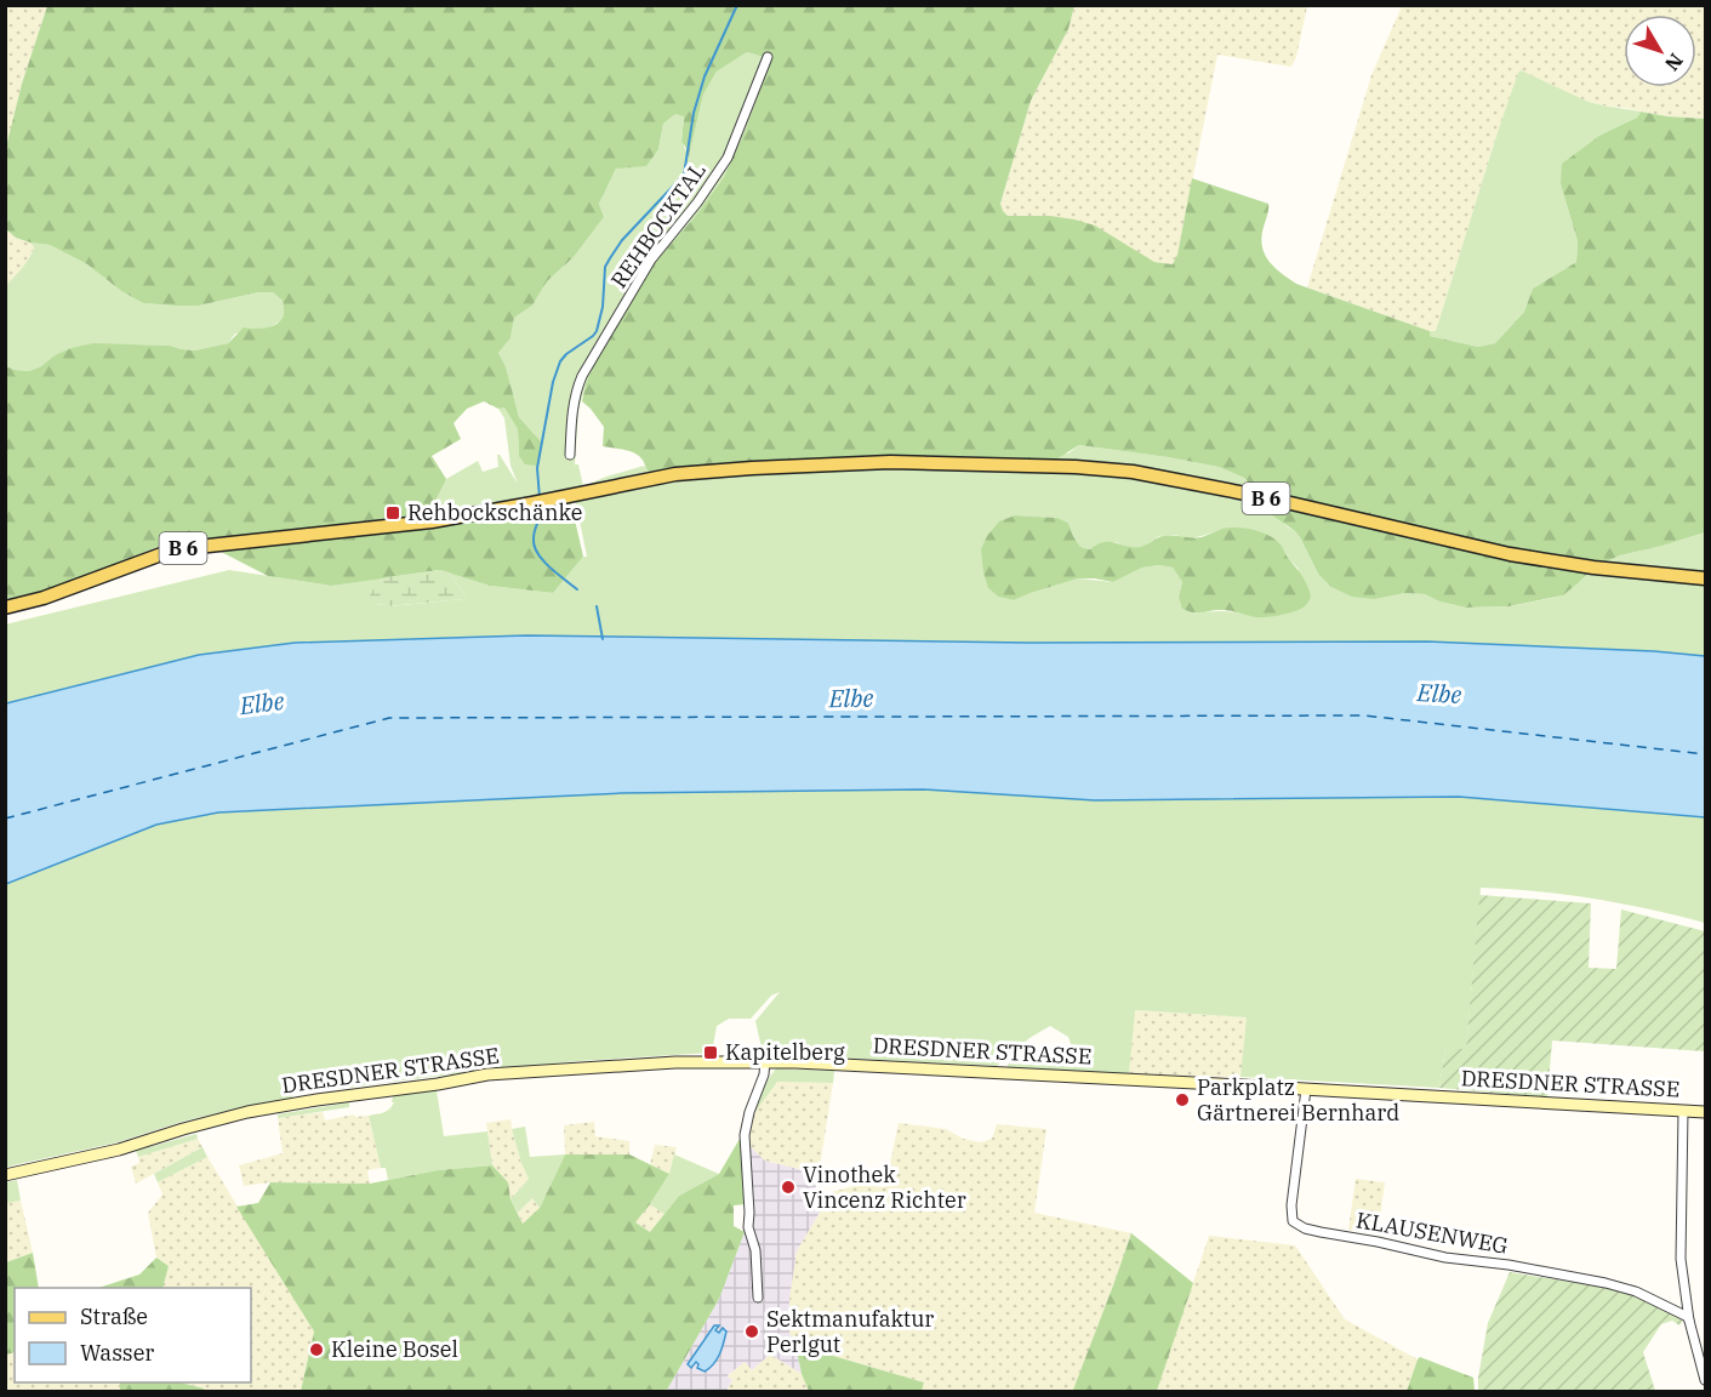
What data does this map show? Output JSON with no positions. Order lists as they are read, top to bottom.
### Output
{
  "streets": {
    "main road": ["B 6", "DRESDNER STRASSE"],
    "street": ["REHBOCKTAL", "KLAUSENWEG"]
  },
  "crossings": [
    ["DRESDNER STRASSE", "KLAUSENWEG"]
  ],
  "water": ["Elbe"],
  "places": {
    "transit": ["Rehbockschänke", "Kapitelberg"],
    "other": [
      "Parkplatz Gärtnerei Bernhard",
      "Vinothek Vincenz Richter",
      "Sektmanufaktur Perlgut",
      "Kleine Bosel"
    ]
  },
  "legend": ["Straße", "Wasser"],
  "north": "bottom right"
}
